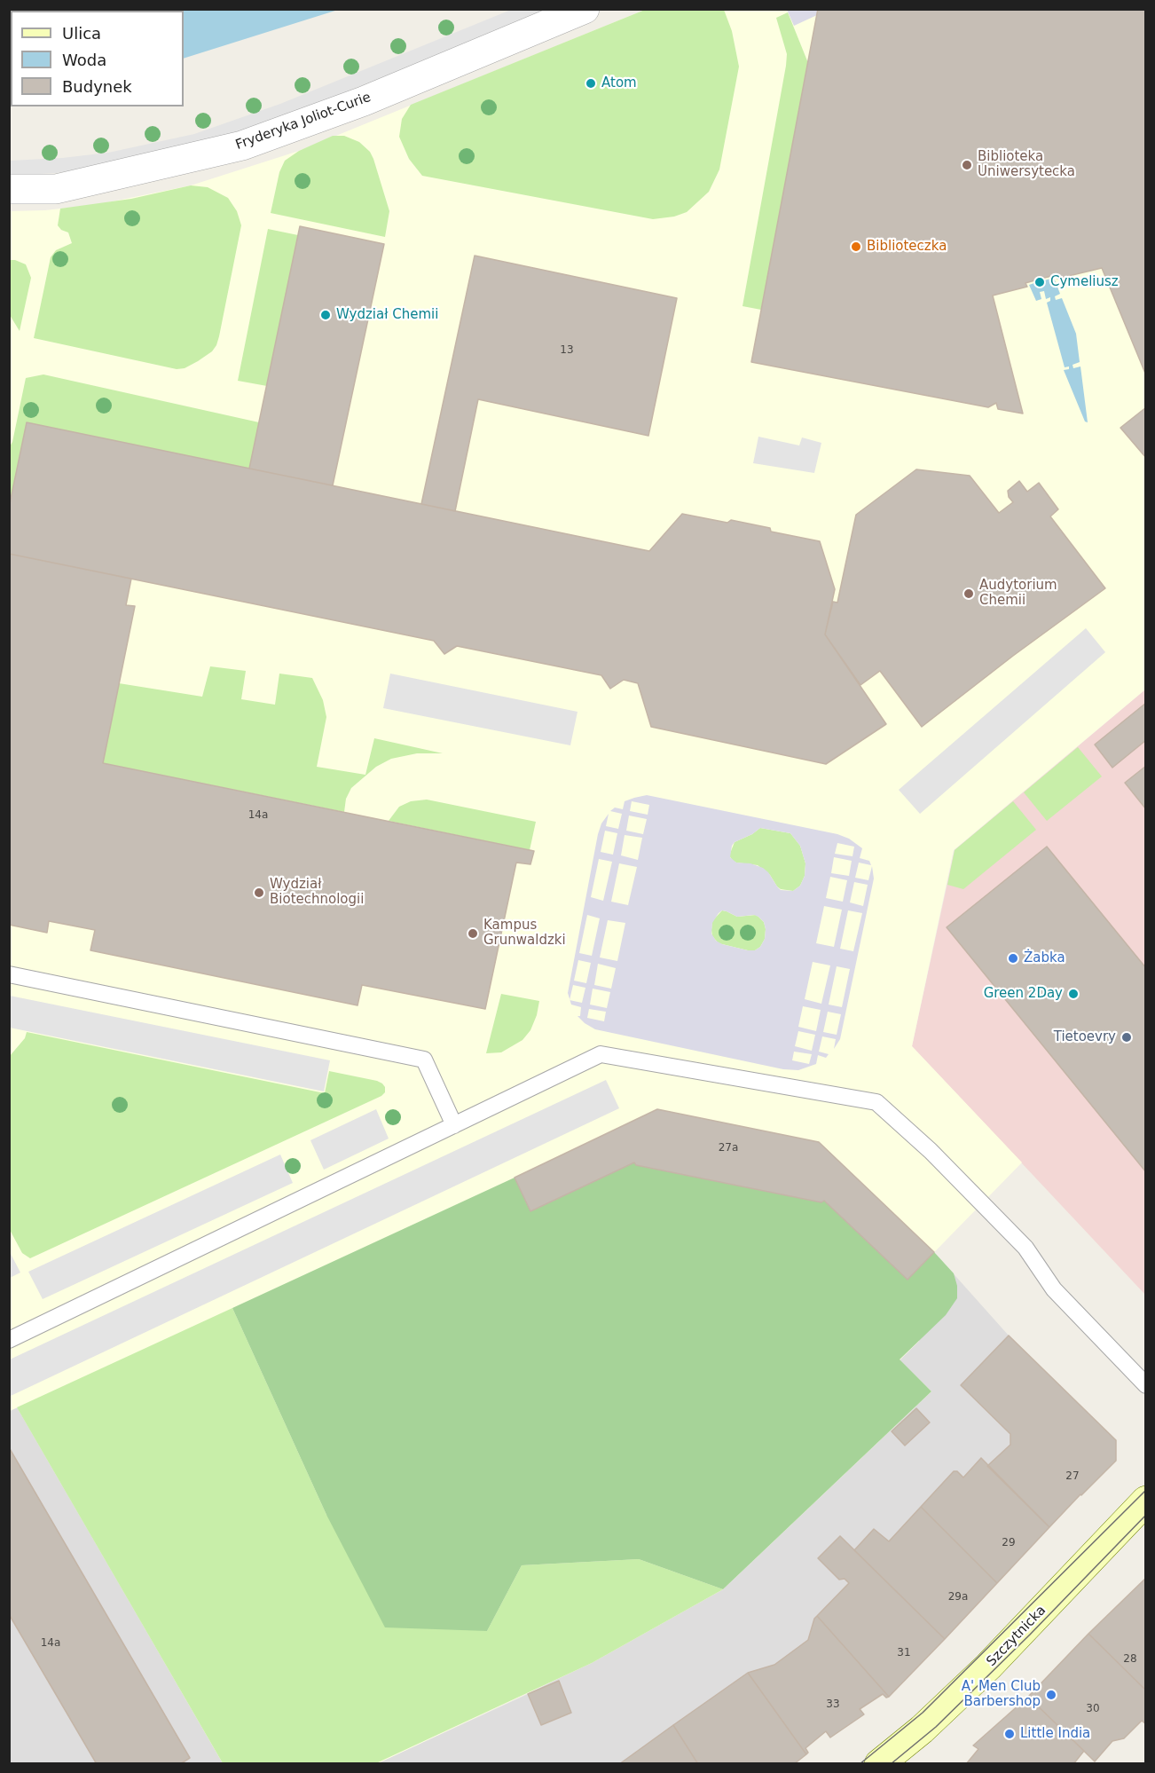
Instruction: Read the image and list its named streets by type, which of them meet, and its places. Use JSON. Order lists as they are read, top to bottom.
{
  "streets": {
    "street": ["Fryderyka Joliot-Curie", "Szczytnicka"]
  },
  "places": [
    "Atom",
    "Biblioteka Uniwersytecka",
    "Biblioteczka",
    "Cymeliusz",
    "Wydział Chemii",
    "Audytorium Chemii",
    "Wydział Biotechnologii",
    "Kampus Grunwaldzki",
    "Żabka",
    "Green 2Day",
    "Tietoevry",
    "A' Men Club Barbershop",
    "Little India"
  ],
  "house_numbers": [
    "13",
    "14a",
    "27a",
    "27",
    "29",
    "29a",
    "14a",
    "31",
    "28",
    "33",
    "30"
  ],
  "legend": ["Ulica", "Woda", "Budynek"]
}
